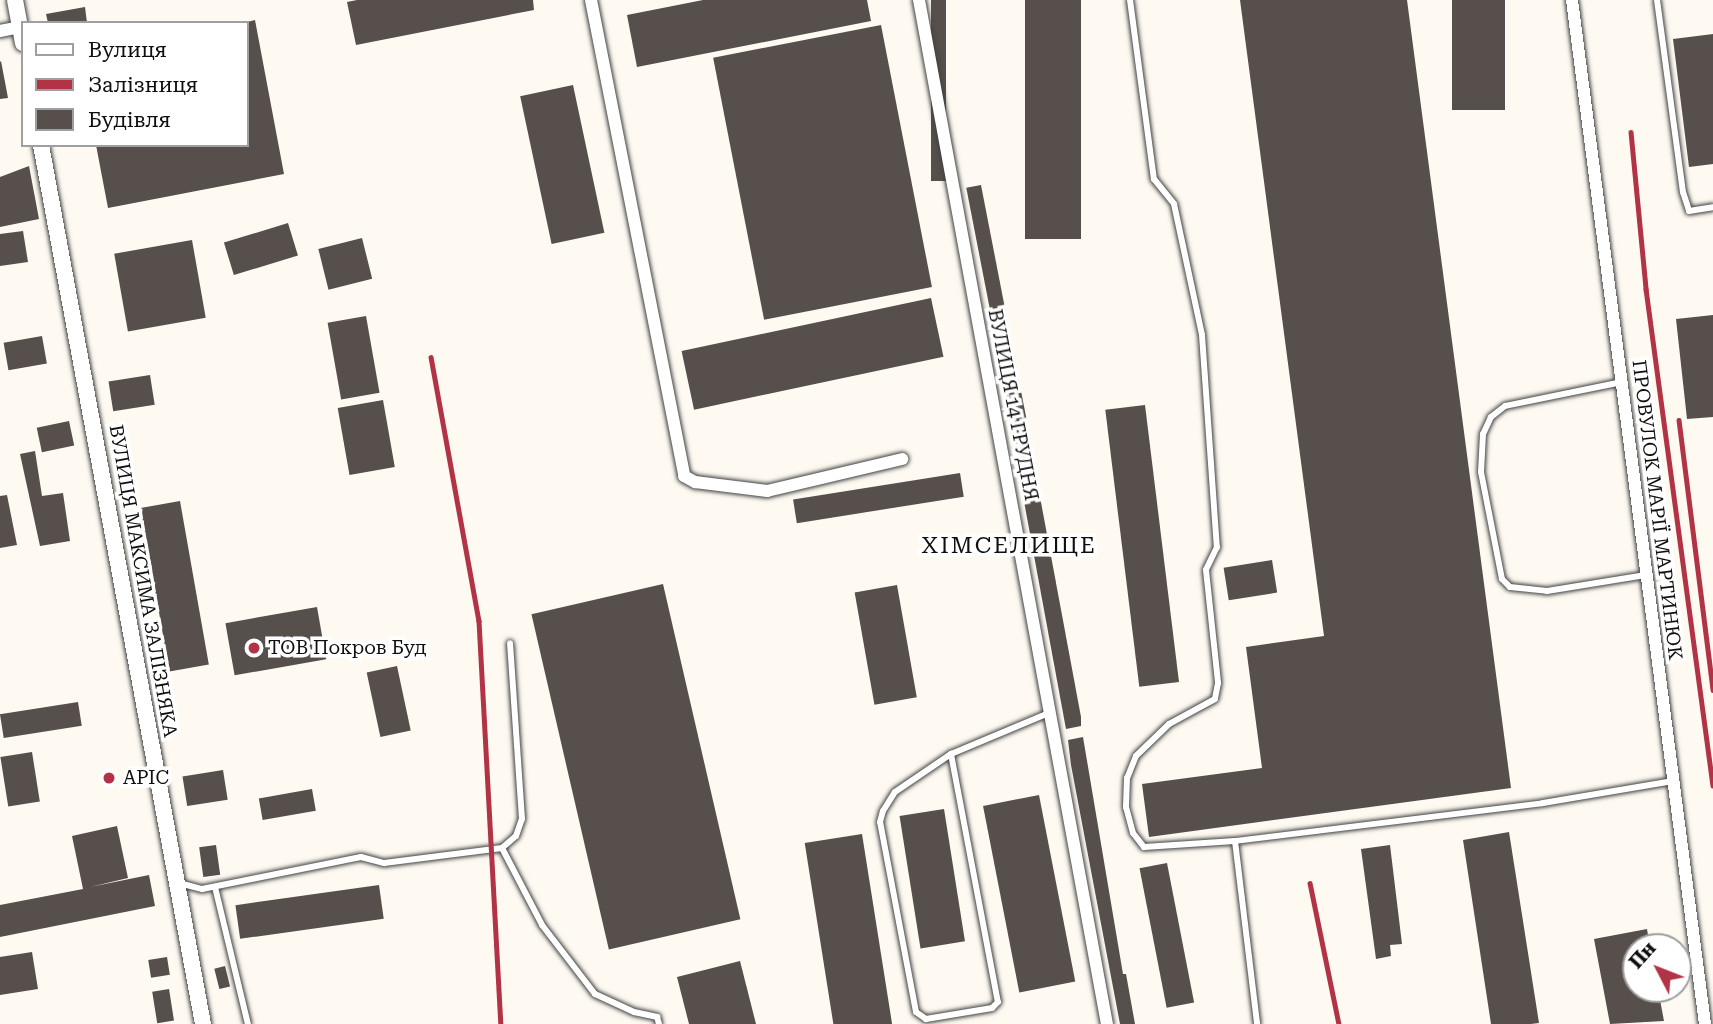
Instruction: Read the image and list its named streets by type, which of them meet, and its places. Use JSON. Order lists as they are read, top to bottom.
{
  "streets": {
    "street": ["ВУЛИЦЯ 14 ГРУДНЯ", "ПРОВУЛОК МАРІЇ МАРТИНЮК", "ВУЛИЦЯ МАКСИМА ЗАЛІЗНЯКА"]
  },
  "districts": ["ХІМСЕЛИЩЕ"],
  "places": ["ТОВ Покров Буд", "АРІС"],
  "legend": ["Вулиця", "Залізниця", "Будівля"],
  "north": "top left"
}
